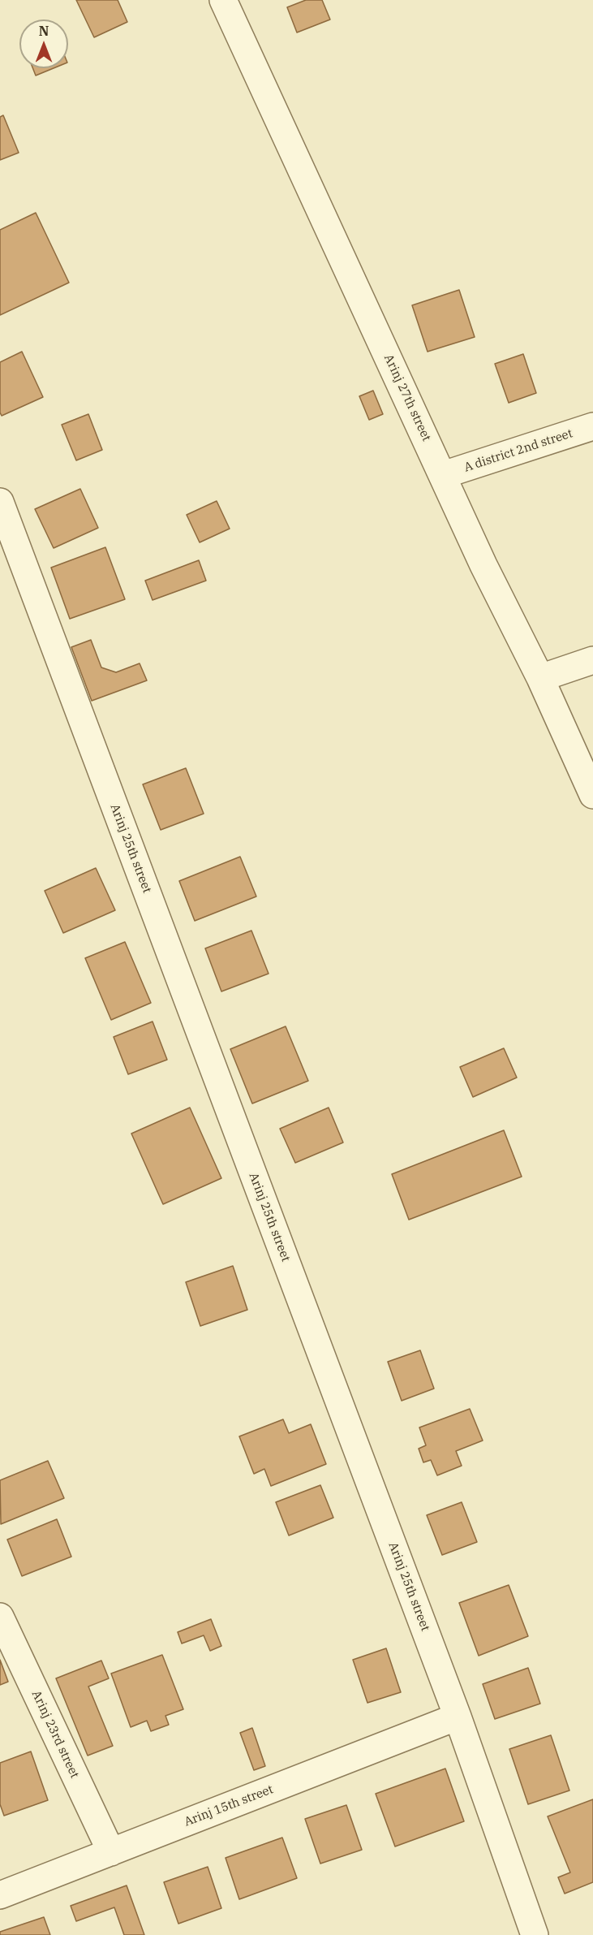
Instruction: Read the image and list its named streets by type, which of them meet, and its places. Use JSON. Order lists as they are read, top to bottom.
{
  "streets": {
    "street": [
      "Arinj 27th street",
      "A district 2nd street",
      "Arinj 25th street",
      "Arinj 23rd street",
      "Arinj 15th street"
    ]
  },
  "crossings": [
    ["Arinj 27th street", "A district 2nd street"],
    ["Arinj 25th street", "Arinj 15th street"],
    ["Arinj 23rd street", "Arinj 15th street"]
  ],
  "north": "top"
}
